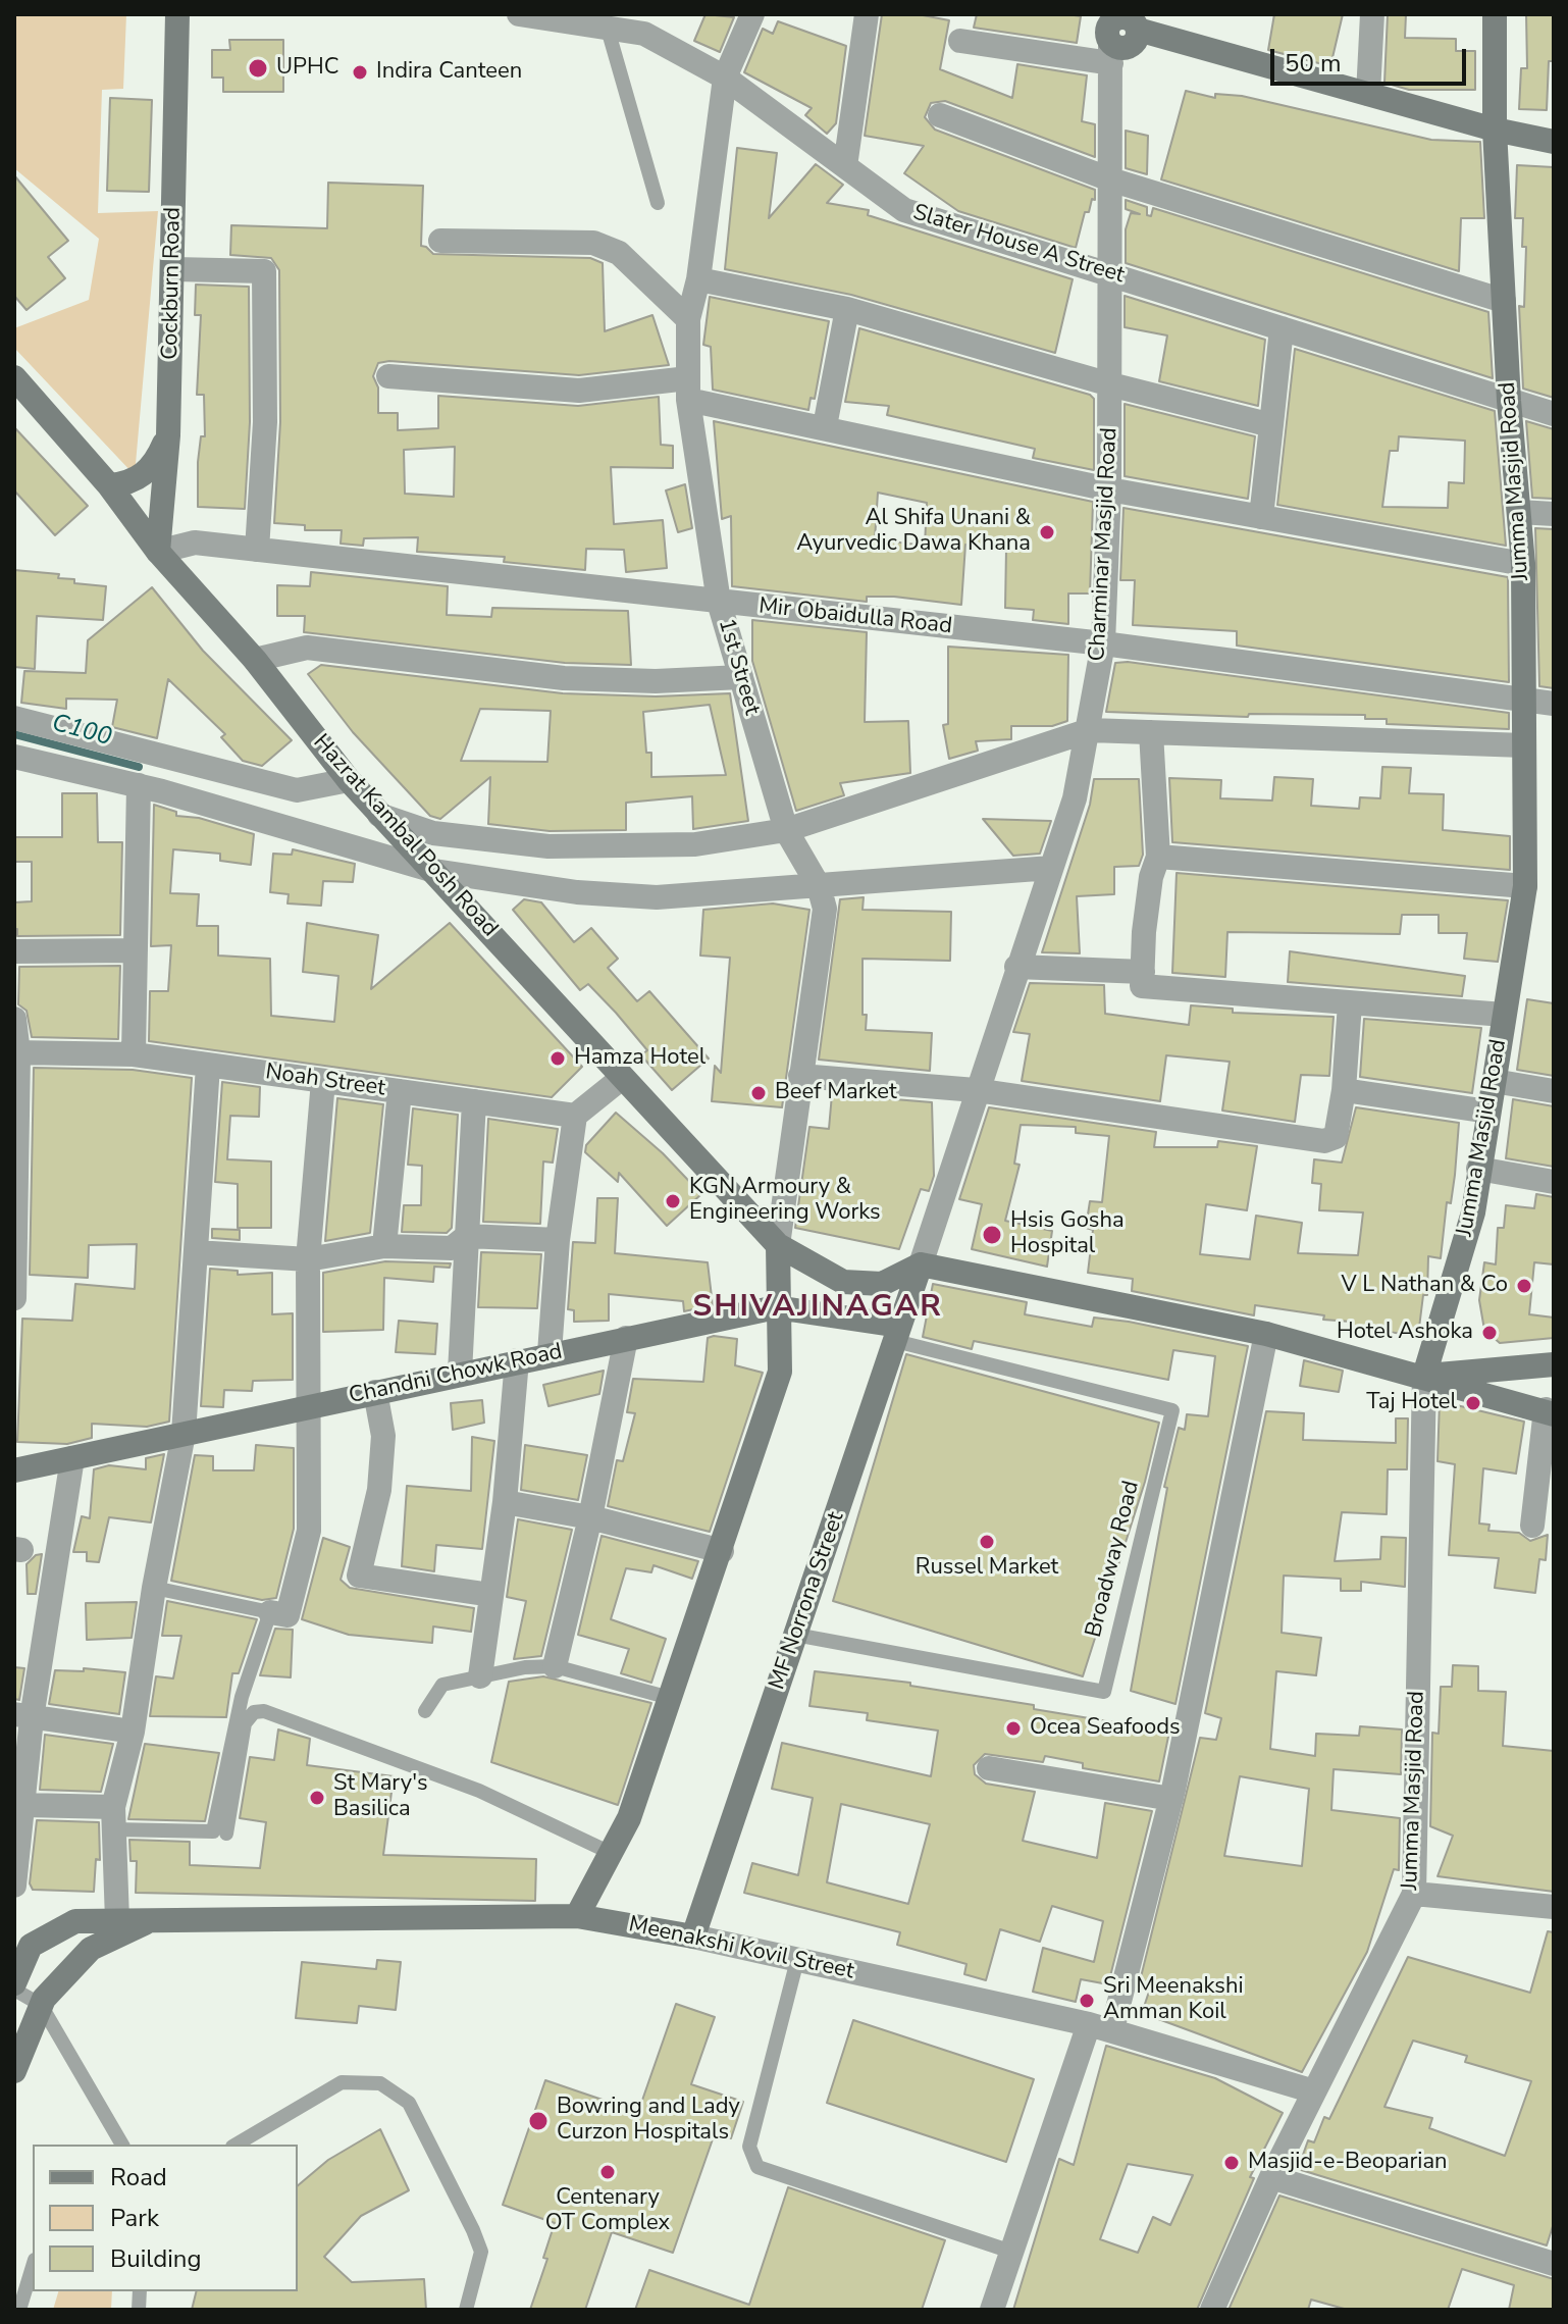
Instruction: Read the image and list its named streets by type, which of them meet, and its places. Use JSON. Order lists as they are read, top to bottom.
{
  "streets": {
    "street": [
      "Slater House A Street",
      "Cockburn Road",
      "Jumma Masjid Road",
      "Charminar Masjid Road",
      "Mir Obaidulla Road",
      "1st Street",
      "Hazrat Kambal Posh Road",
      "Noah Street",
      "Chandni Chowk Road",
      "MF Norrona Street",
      "Meenakshi Kovil Street"
    ],
    "lane": ["Broadway Road"]
  },
  "crossings": [
    ["Slater House A Street", "Jumma Masjid Road"],
    ["Slater House A Street", "Charminar Masjid Road"],
    ["Slater House A Street", "1st Street"],
    ["Cockburn Road", "Mir Obaidulla Road"],
    ["Cockburn Road", "Hazrat Kambal Posh Road"],
    ["Jumma Masjid Road", "Mir Obaidulla Road"],
    ["Jumma Masjid Road", "Meenakshi Kovil Street"],
    ["Charminar Masjid Road", "Mir Obaidulla Road"],
    ["Charminar Masjid Road", "Hazrat Kambal Posh Road"],
    ["Charminar Masjid Road", "MF Norrona Street"],
    ["Mir Obaidulla Road", "1st Street"],
    ["Mir Obaidulla Road", "Hazrat Kambal Posh Road"],
    ["1st Street", "Hazrat Kambal Posh Road"],
    ["Hazrat Kambal Posh Road", "MF Norrona Street"],
    ["Chandni Chowk Road", "Broadway Road"],
    ["Chandni Chowk Road", "MF Norrona Street"],
    ["Broadway Road", "MF Norrona Street"],
    ["MF Norrona Street", "Meenakshi Kovil Street"]
  ],
  "districts": ["SHIVAJINAGAR"],
  "water": ["C100"],
  "places": [
    "UPHC",
    "Indira Canteen",
    "Al Shifa Unani & Ayurvedic Dawa Khana",
    "Hamza Hotel",
    "Beef Market",
    "KGN Armoury & Engineering Works",
    "Hsis Gosha Hospital",
    "V L Nathan & Co",
    "Hotel Ashoka",
    "Taj Hotel",
    "Russel Market",
    "Ocea Seafoods",
    "St Mary's Basilica",
    "Sri Meenakshi Amman Koil",
    "Bowring and Lady Curzon Hospitals",
    "Masjid-e-Beoparian",
    "Centenary OT Complex"
  ],
  "legend": ["Road", "Park", "Building"],
  "scale_bar": "50 m"
}
